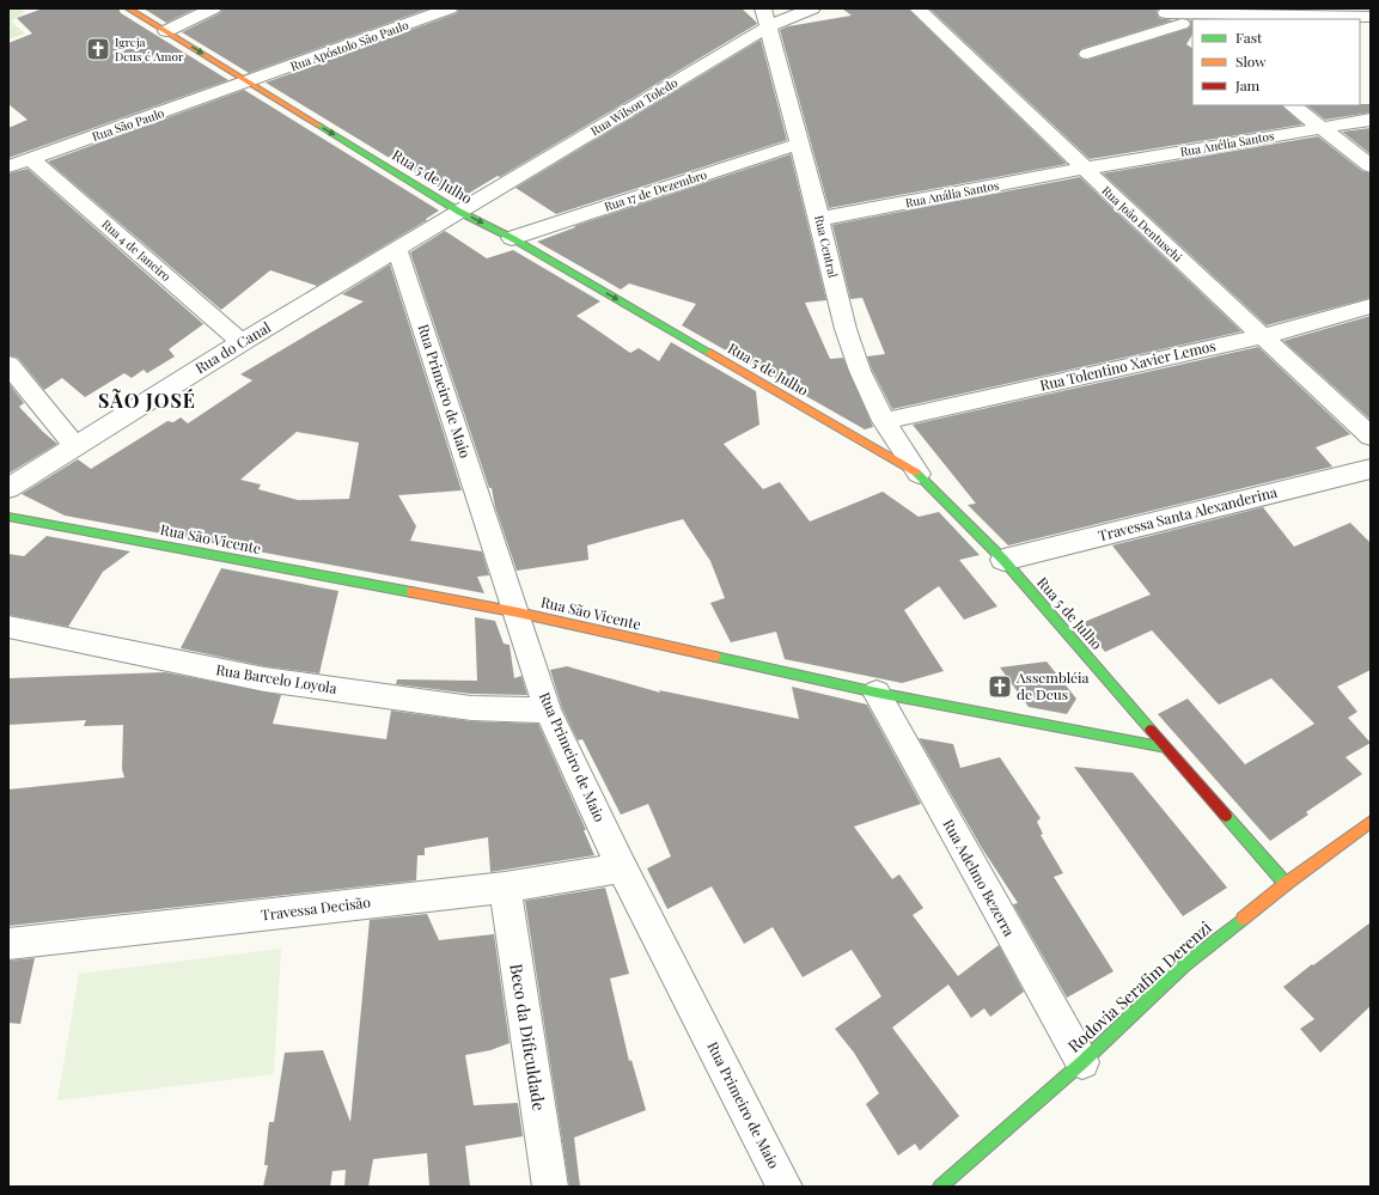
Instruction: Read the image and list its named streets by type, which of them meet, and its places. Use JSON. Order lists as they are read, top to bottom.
{
  "streets": {
    "street": [
      "Rua Apóstolo São Paulo",
      "Rua Wilson Toledo",
      "Rua São Paulo",
      "Rua Anélia Santos",
      "Rua 5 de Julho",
      "Rua 17 de Dezembro",
      "Rua Anália Santos",
      "Rua João Dentuschi",
      "Rua Central",
      "Rua 4 de Janeiro",
      "Rua do Canal",
      "Rua Tolentino Xavier Lemos",
      "Rua Primeiro de Maio",
      "Travessa Santa Alexanderina",
      "Rua São Vicente",
      "Rua Barcelo Loyola",
      "Rua Adelmo Bezerra",
      "Travessa Decisão",
      "Rodovia Serafim Derenzi",
      "Beco da Dificuldade"
    ]
  },
  "crossings": [
    ["Rua Apóstolo São Paulo", "Rua São Paulo"],
    ["Rua Apóstolo São Paulo", "Rua 5 de Julho"],
    ["Rua Wilson Toledo", "Rua 5 de Julho"],
    ["Rua Wilson Toledo", "Rua Central"],
    ["Rua Wilson Toledo", "Rua do Canal"],
    ["Rua São Paulo", "Rua 5 de Julho"],
    ["Rua São Paulo", "Rua 4 de Janeiro"],
    ["Rua Anélia Santos", "Rua Anália Santos"],
    ["Rua Anélia Santos", "Rua João Dentuschi"],
    ["Rua 5 de Julho", "Rua 17 de Dezembro"],
    ["Rua 5 de Julho", "Rua Central"],
    ["Rua 5 de Julho", "Rua do Canal"],
    ["Rua 5 de Julho", "Travessa Santa Alexanderina"],
    ["Rua 5 de Julho", "Rua São Vicente"],
    ["Rua 5 de Julho", "Rodovia Serafim Derenzi"],
    ["Rua 17 de Dezembro", "Rua Central"],
    ["Rua Anália Santos", "Rua João Dentuschi"],
    ["Rua Anália Santos", "Rua Central"],
    ["Rua João Dentuschi", "Rua Tolentino Xavier Lemos"],
    ["Rua Central", "Rua Tolentino Xavier Lemos"],
    ["Rua 4 de Janeiro", "Rua do Canal"],
    ["Rua do Canal", "Rua Primeiro de Maio"],
    ["Rua Primeiro de Maio", "Rua São Vicente"],
    ["Rua Primeiro de Maio", "Rua Barcelo Loyola"],
    ["Rua Primeiro de Maio", "Travessa Decisão"],
    ["Rua São Vicente", "Rua Adelmo Bezerra"],
    ["Rua Adelmo Bezerra", "Rodovia Serafim Derenzi"],
    ["Travessa Decisão", "Beco da Dificuldade"]
  ],
  "one_way": ["Rua 5 de Julho"],
  "districts": ["SÃO JOSÉ"],
  "places": {
    "church": ["Igreja Deus é Amor", "Assembléia de Deus"]
  },
  "legend": ["Fast", "Slow", "Jam"]
}
